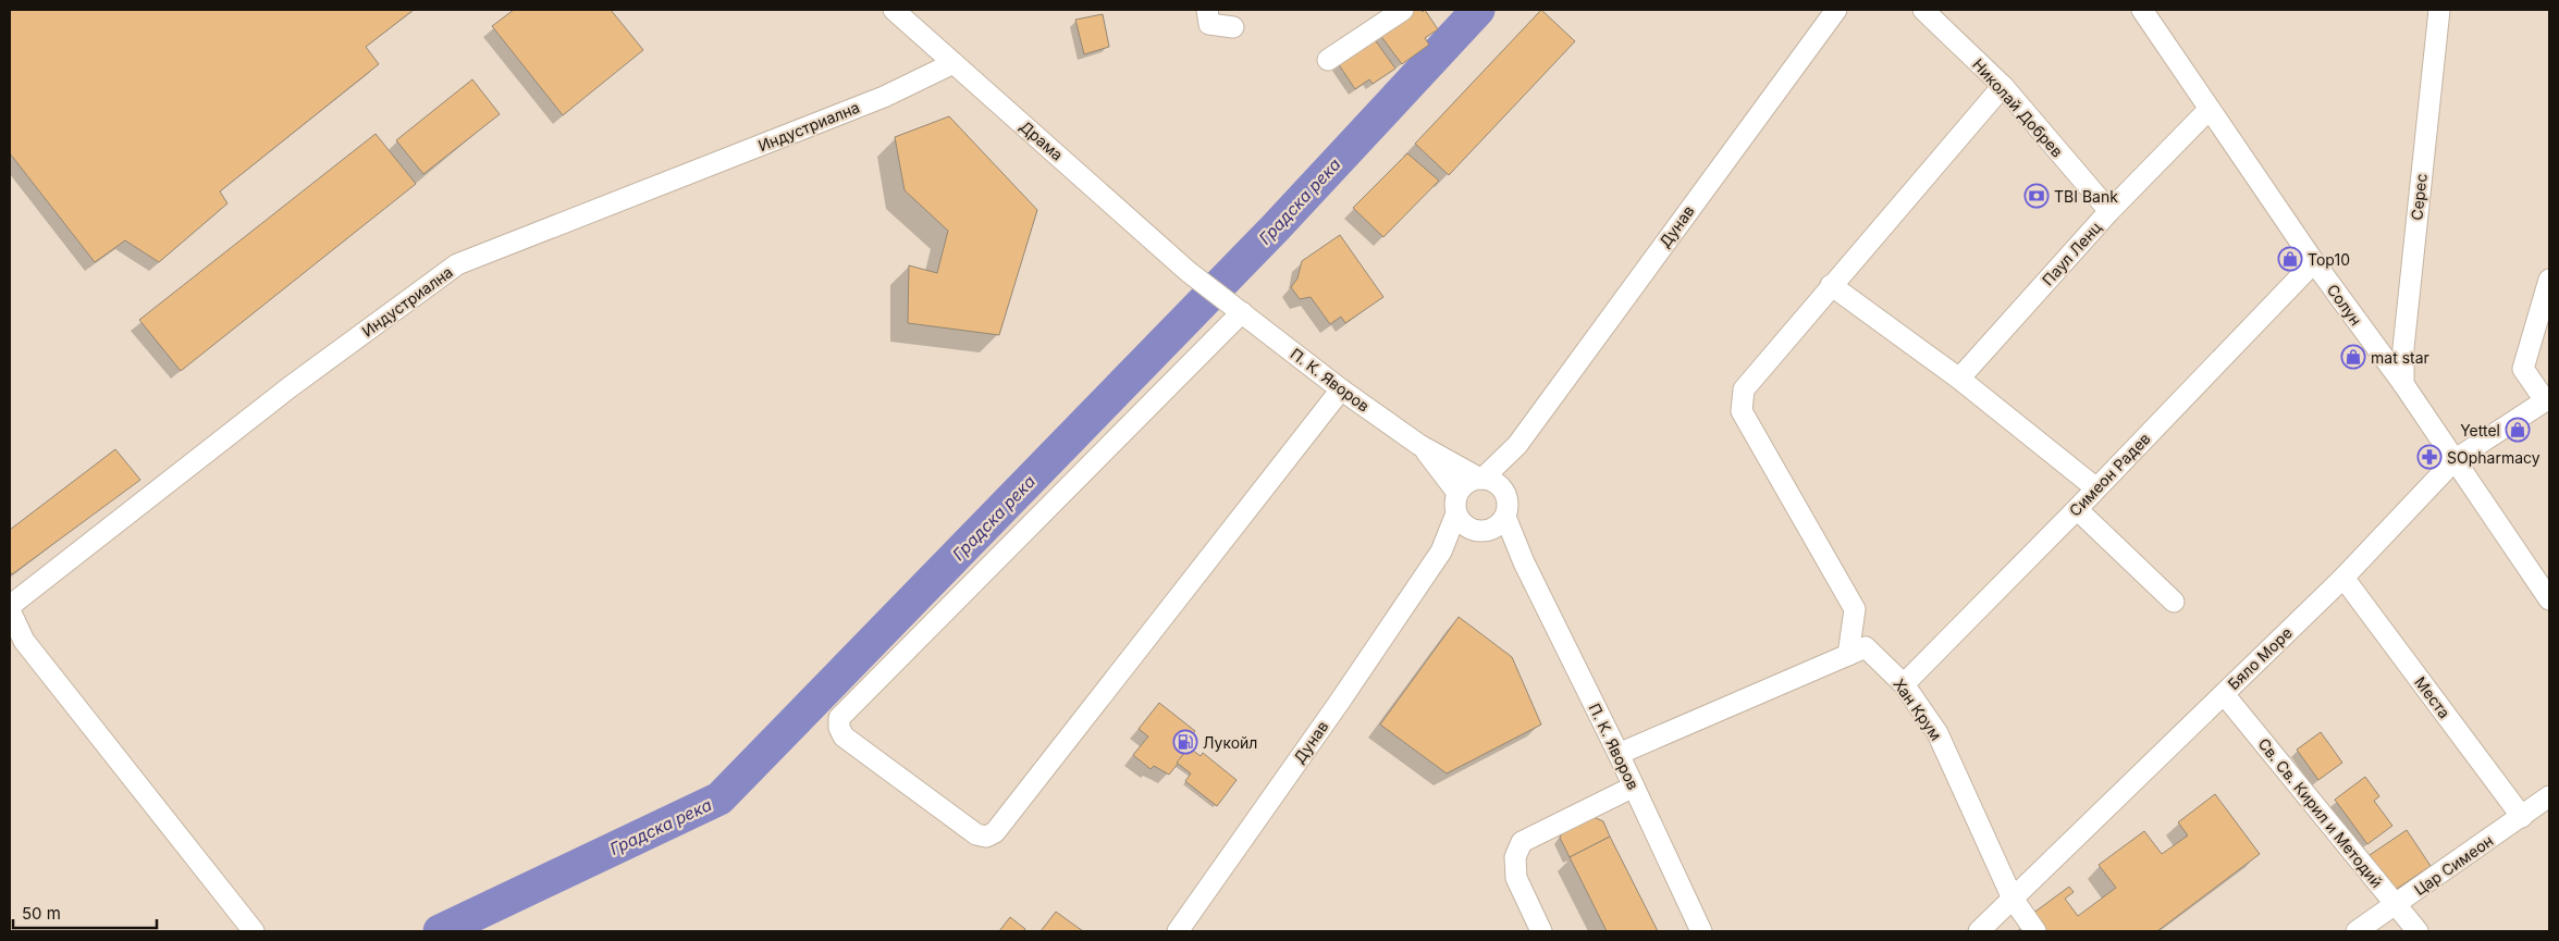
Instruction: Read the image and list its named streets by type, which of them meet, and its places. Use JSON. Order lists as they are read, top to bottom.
{
  "streets": {
    "street": [
      "Николай Добрев",
      "Индустриална",
      "Драма",
      "Серес",
      "Дунав",
      "Паул Ленц",
      "Солун",
      "П. К. Яворов",
      "Симеон Радев",
      "Бяло Море",
      "Места",
      "Хан Крум",
      "Св. Св. Кирил и Методий",
      "Цар Симеон"
    ]
  },
  "crossings": [
    ["Николай Добрев", "Паул Ленц"],
    ["Индустриална", "Драма"],
    ["Драма", "П. К. Яворов"],
    ["Серес", "Солун"],
    ["Дунав", "П. К. Яворов"],
    ["Паул Ленц", "Солун"],
    ["Солун", "Симеон Радев"],
    ["Солун", "Бяло Море"],
    ["П. К. Яворов", "Хан Крум"],
    ["Симеон Радев", "Хан Крум"],
    ["Бяло Море", "Места"],
    ["Бяло Море", "Хан Крум"],
    ["Бяло Море", "Св. Св. Кирил и Методий"],
    ["Места", "Цар Симеон"],
    ["Св. Св. Кирил и Методий", "Цар Симеон"]
  ],
  "water": ["Градска река"],
  "places": {
    "bank": ["TBI Bank"],
    "shop": ["Top10", "mat star", "Yettel"],
    "pharmacy": ["SOpharmacy"],
    "fuel station": ["Лукойл"]
  },
  "scale_bar": "50 m"
}
